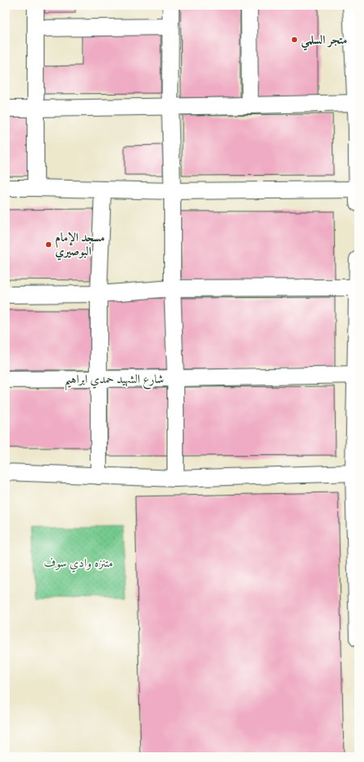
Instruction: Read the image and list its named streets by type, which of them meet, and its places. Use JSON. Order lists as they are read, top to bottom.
{
  "streets": {
    "street": ["شارع الشهيد حمدي ابراهيم"]
  },
  "parks": ["متنزه وادي سوف"],
  "places": ["متجر السلمي", "مسجد الإمام البوصيري"]
}
